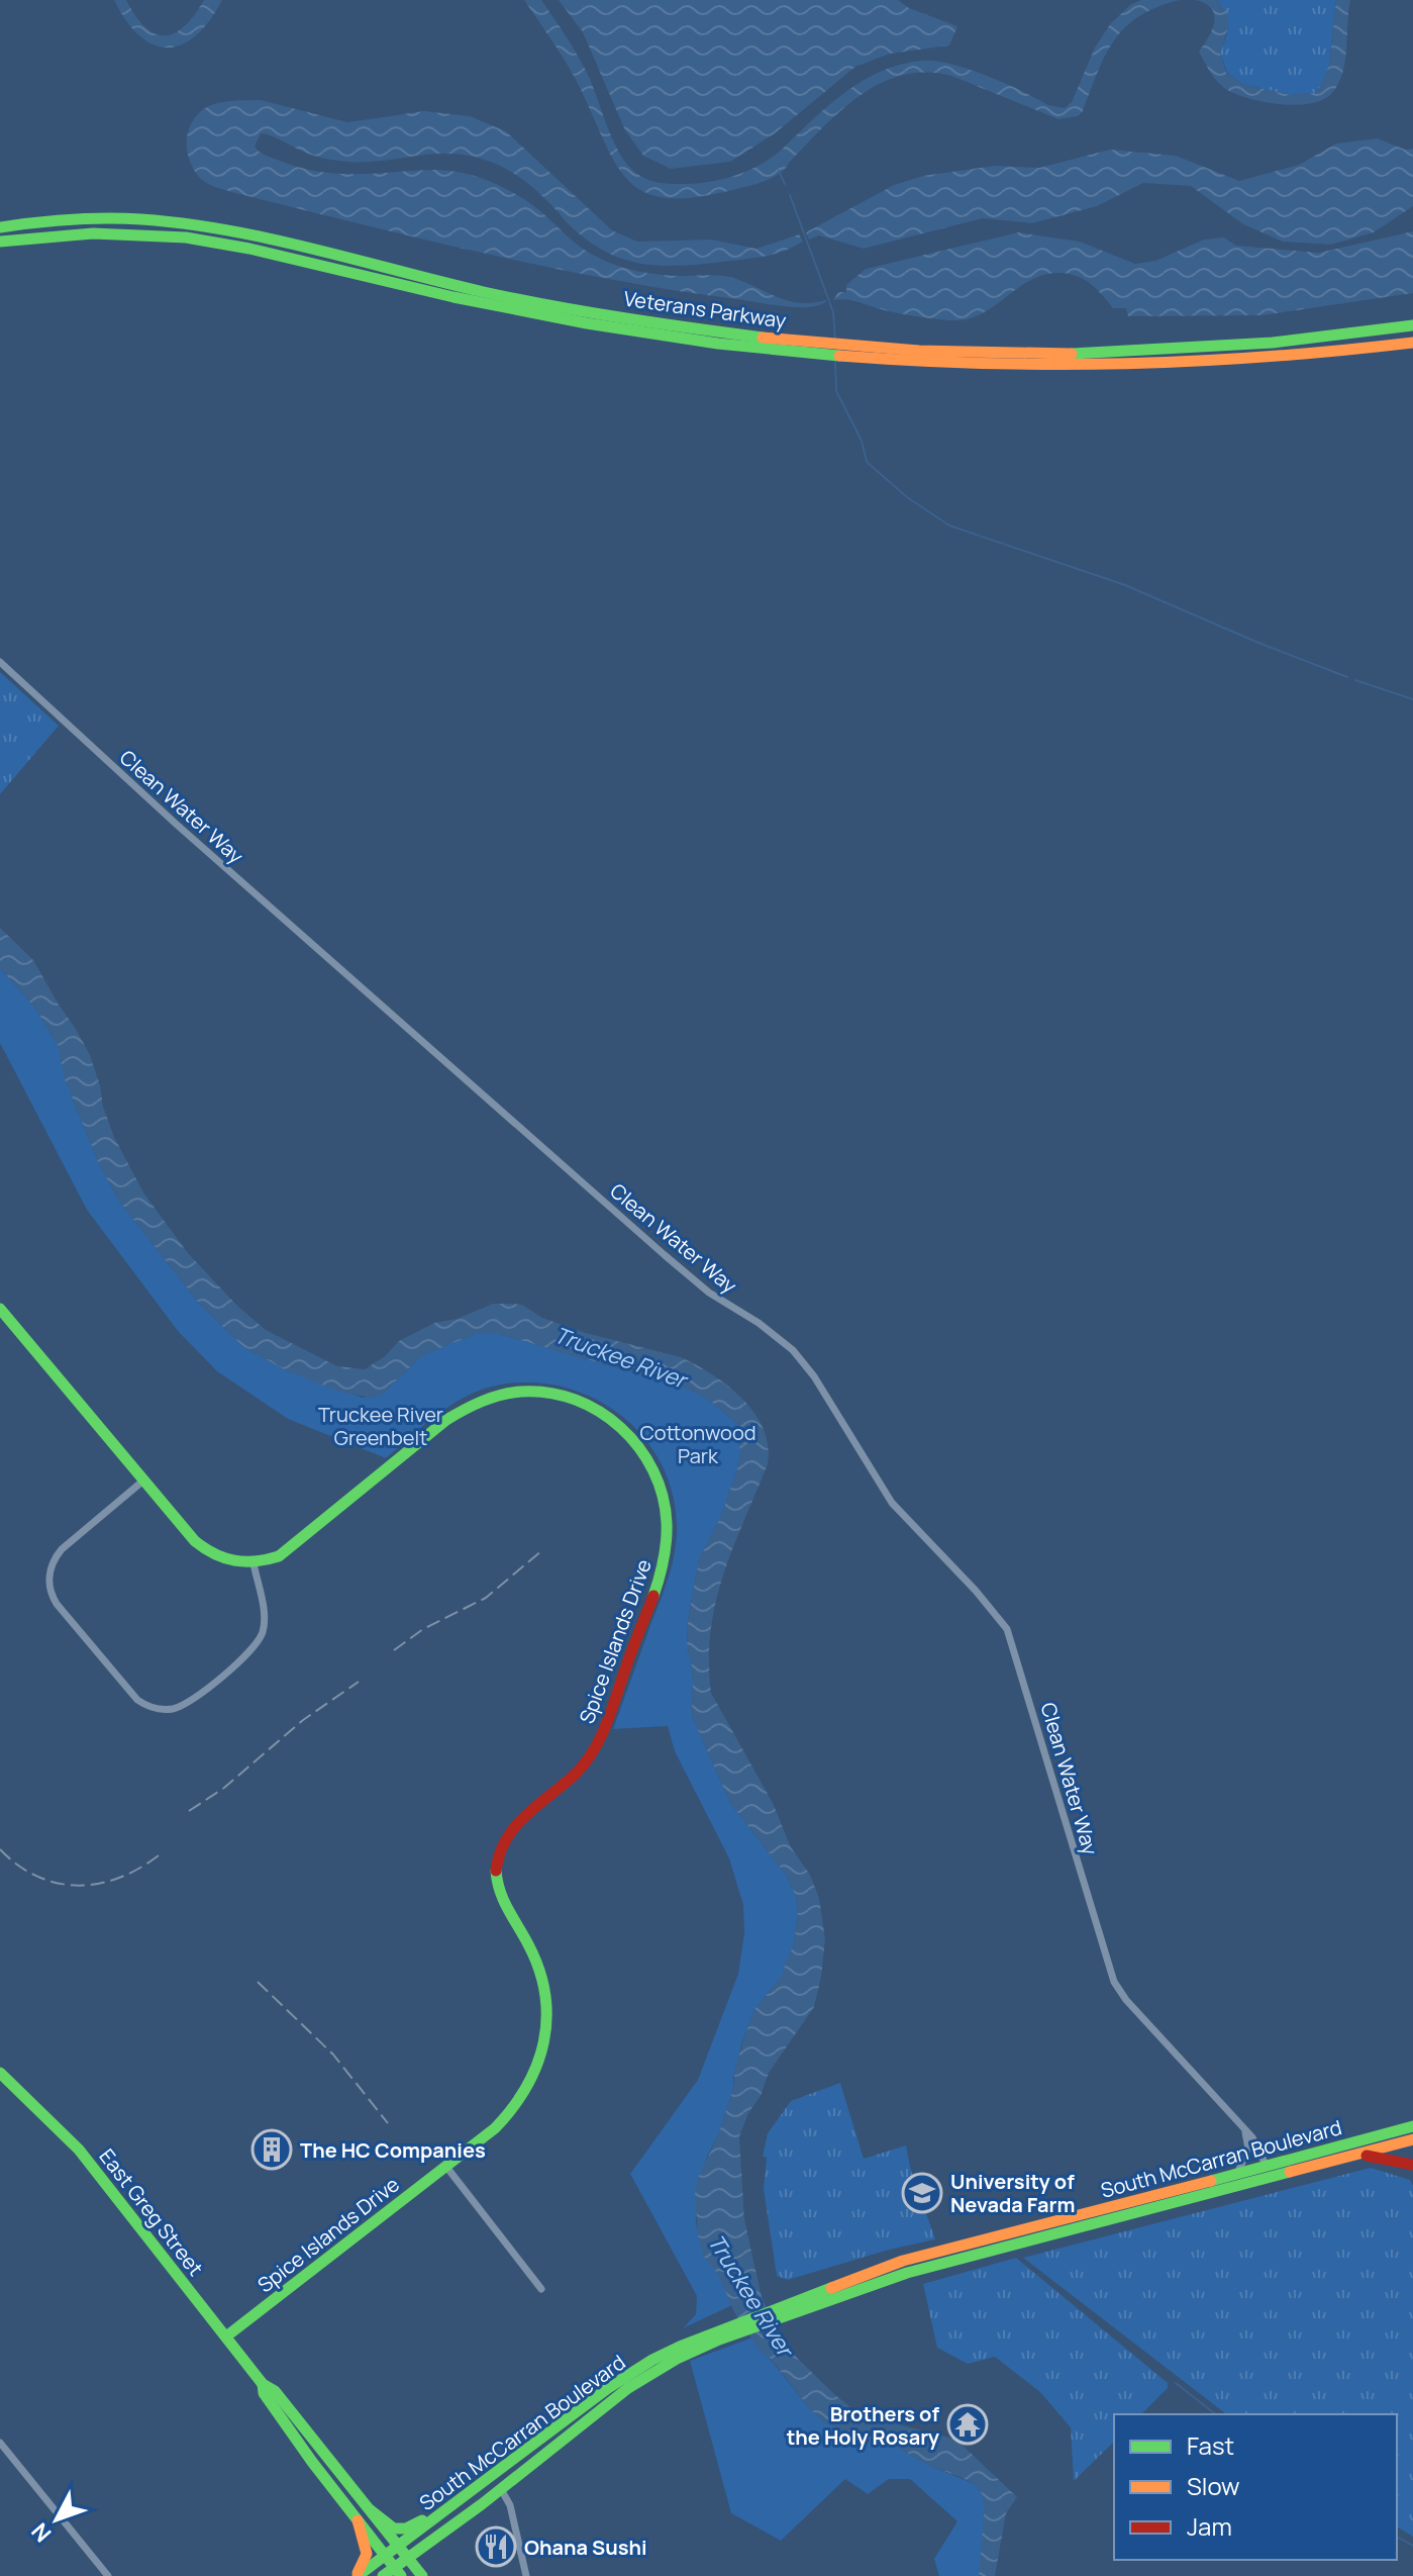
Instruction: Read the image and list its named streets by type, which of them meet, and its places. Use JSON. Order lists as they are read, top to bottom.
{
  "streets": {
    "main road": [
      "Veterans Parkway",
      "Spice Islands Drive",
      "South McCarran Boulevard",
      "East Greg Street"
    ],
    "street": ["Clean Water Way"]
  },
  "crossings": [
    ["Clean Water Way", "South McCarran Boulevard"],
    ["Spice Islands Drive", "East Greg Street"],
    ["South McCarran Boulevard", "East Greg Street"]
  ],
  "water": ["Truckee River"],
  "parks": ["Truckee River Greenbelt", "Cottonwood Park"],
  "places": {
    "building": ["The HC Companies"],
    "school or university": ["University of Nevada Farm"],
    "temple": ["Brothers of the Holy Rosary"],
    "restaurant": ["Ohana Sushi"]
  },
  "legend": ["Fast", "Slow", "Jam"],
  "north": "bottom left"
}
